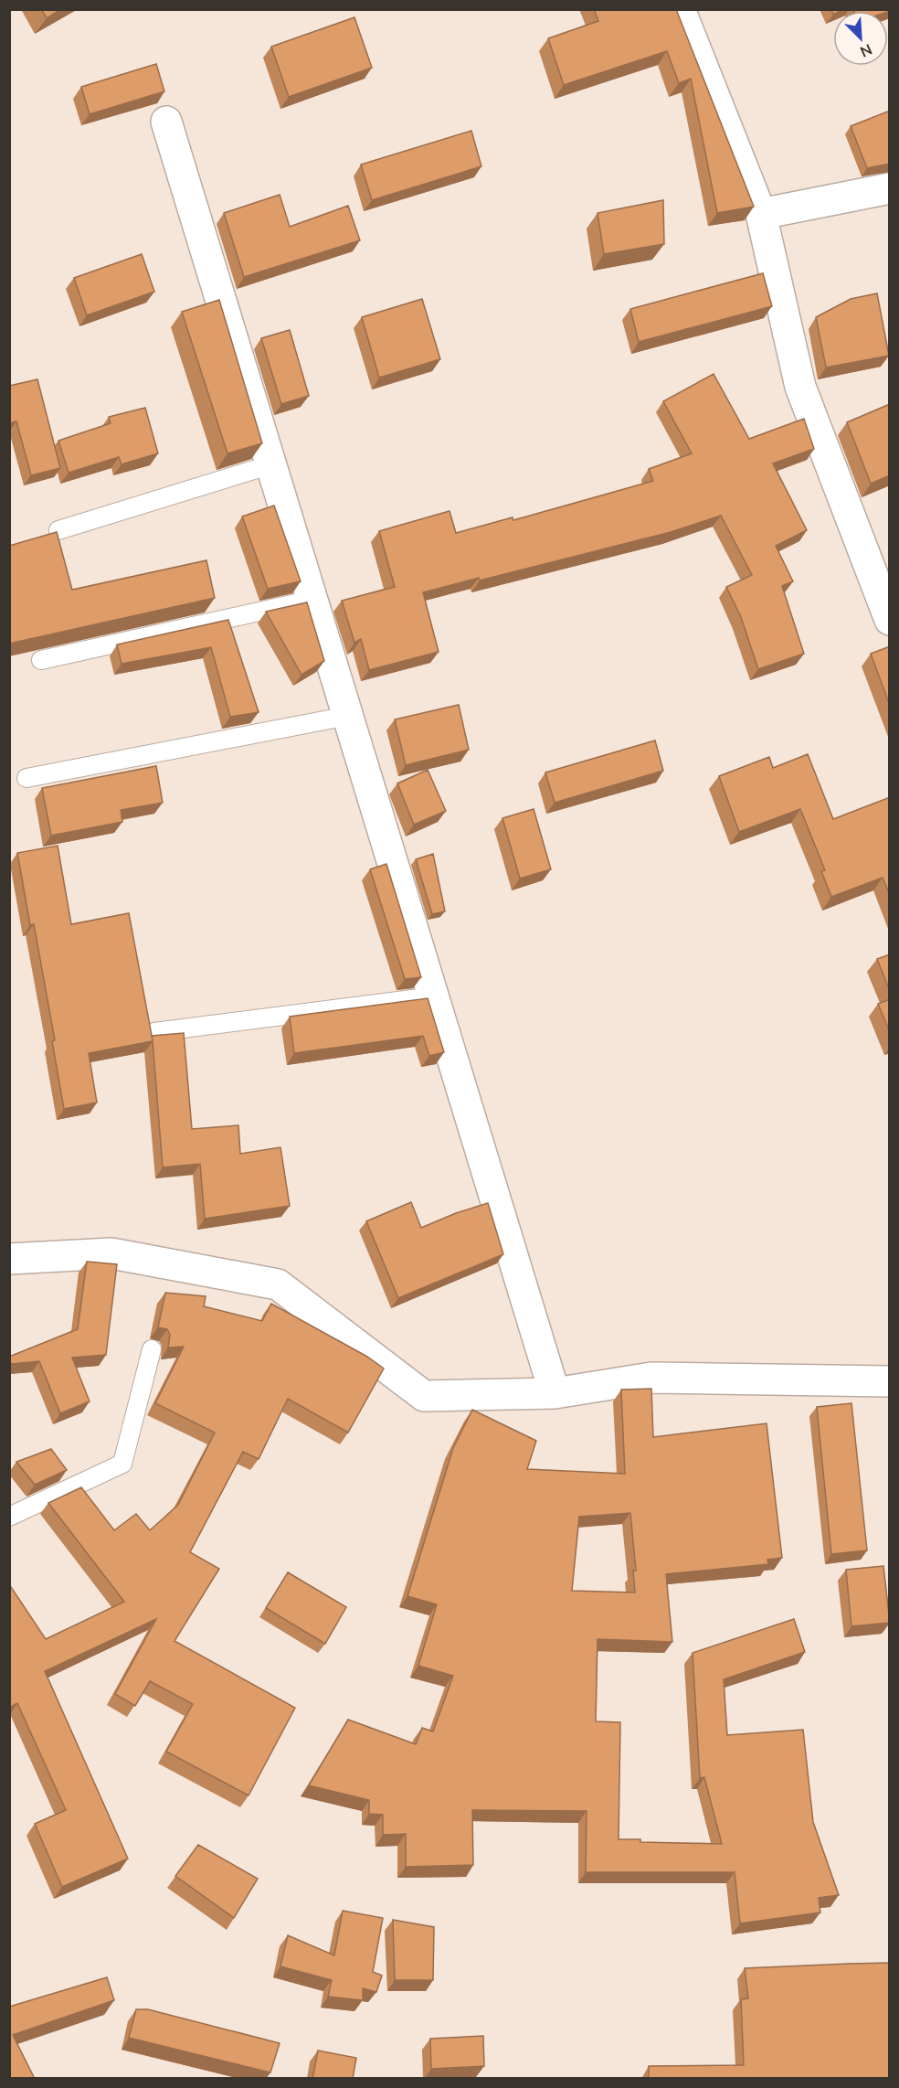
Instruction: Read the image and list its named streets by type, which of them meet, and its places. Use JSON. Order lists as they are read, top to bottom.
{
  "north": "bottom right"
}
